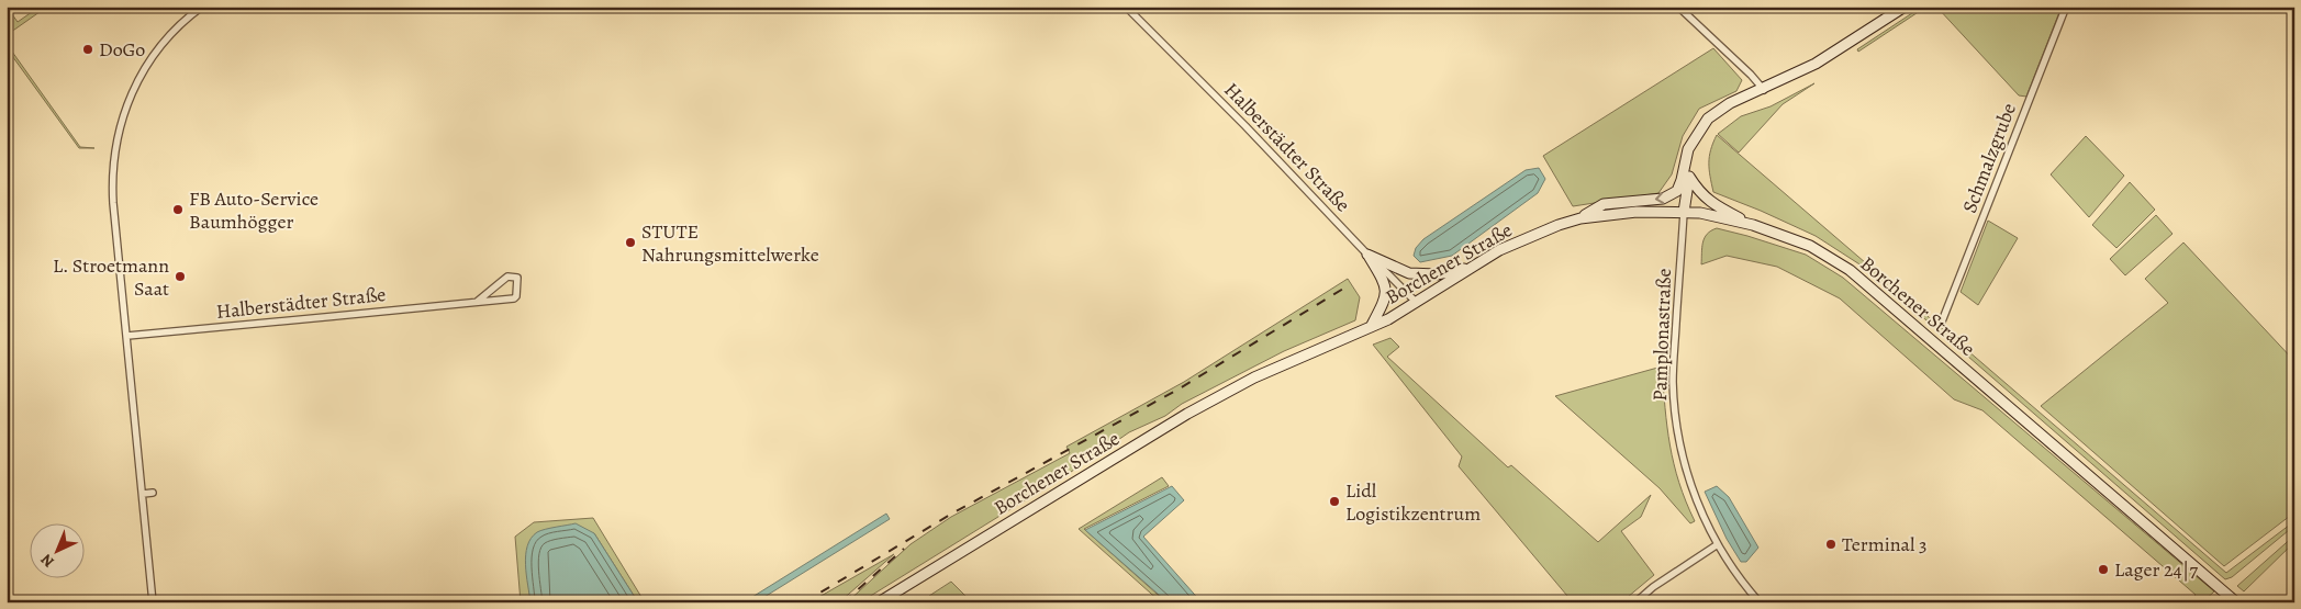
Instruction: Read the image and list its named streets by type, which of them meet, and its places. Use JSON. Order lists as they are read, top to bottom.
{
  "streets": {
    "main road": ["Borchener Straße"],
    "street": ["Halberstädter Straße", "Schmalzgrube", "Pamplonastraße"]
  },
  "crossings": [
    ["Halberstädter Straße", "Borchener Straße"],
    ["Borchener Straße", "Pamplonastraße"]
  ],
  "places": [
    "DoGo",
    "FB Auto-Service Baumhögger",
    "STUTE Nahrungsmittelwerke",
    "L. Stroetmann Saat",
    "Lidl Logistikzentrum",
    "Terminal 3",
    "Lager 24|7"
  ],
  "north": "bottom left"
}
